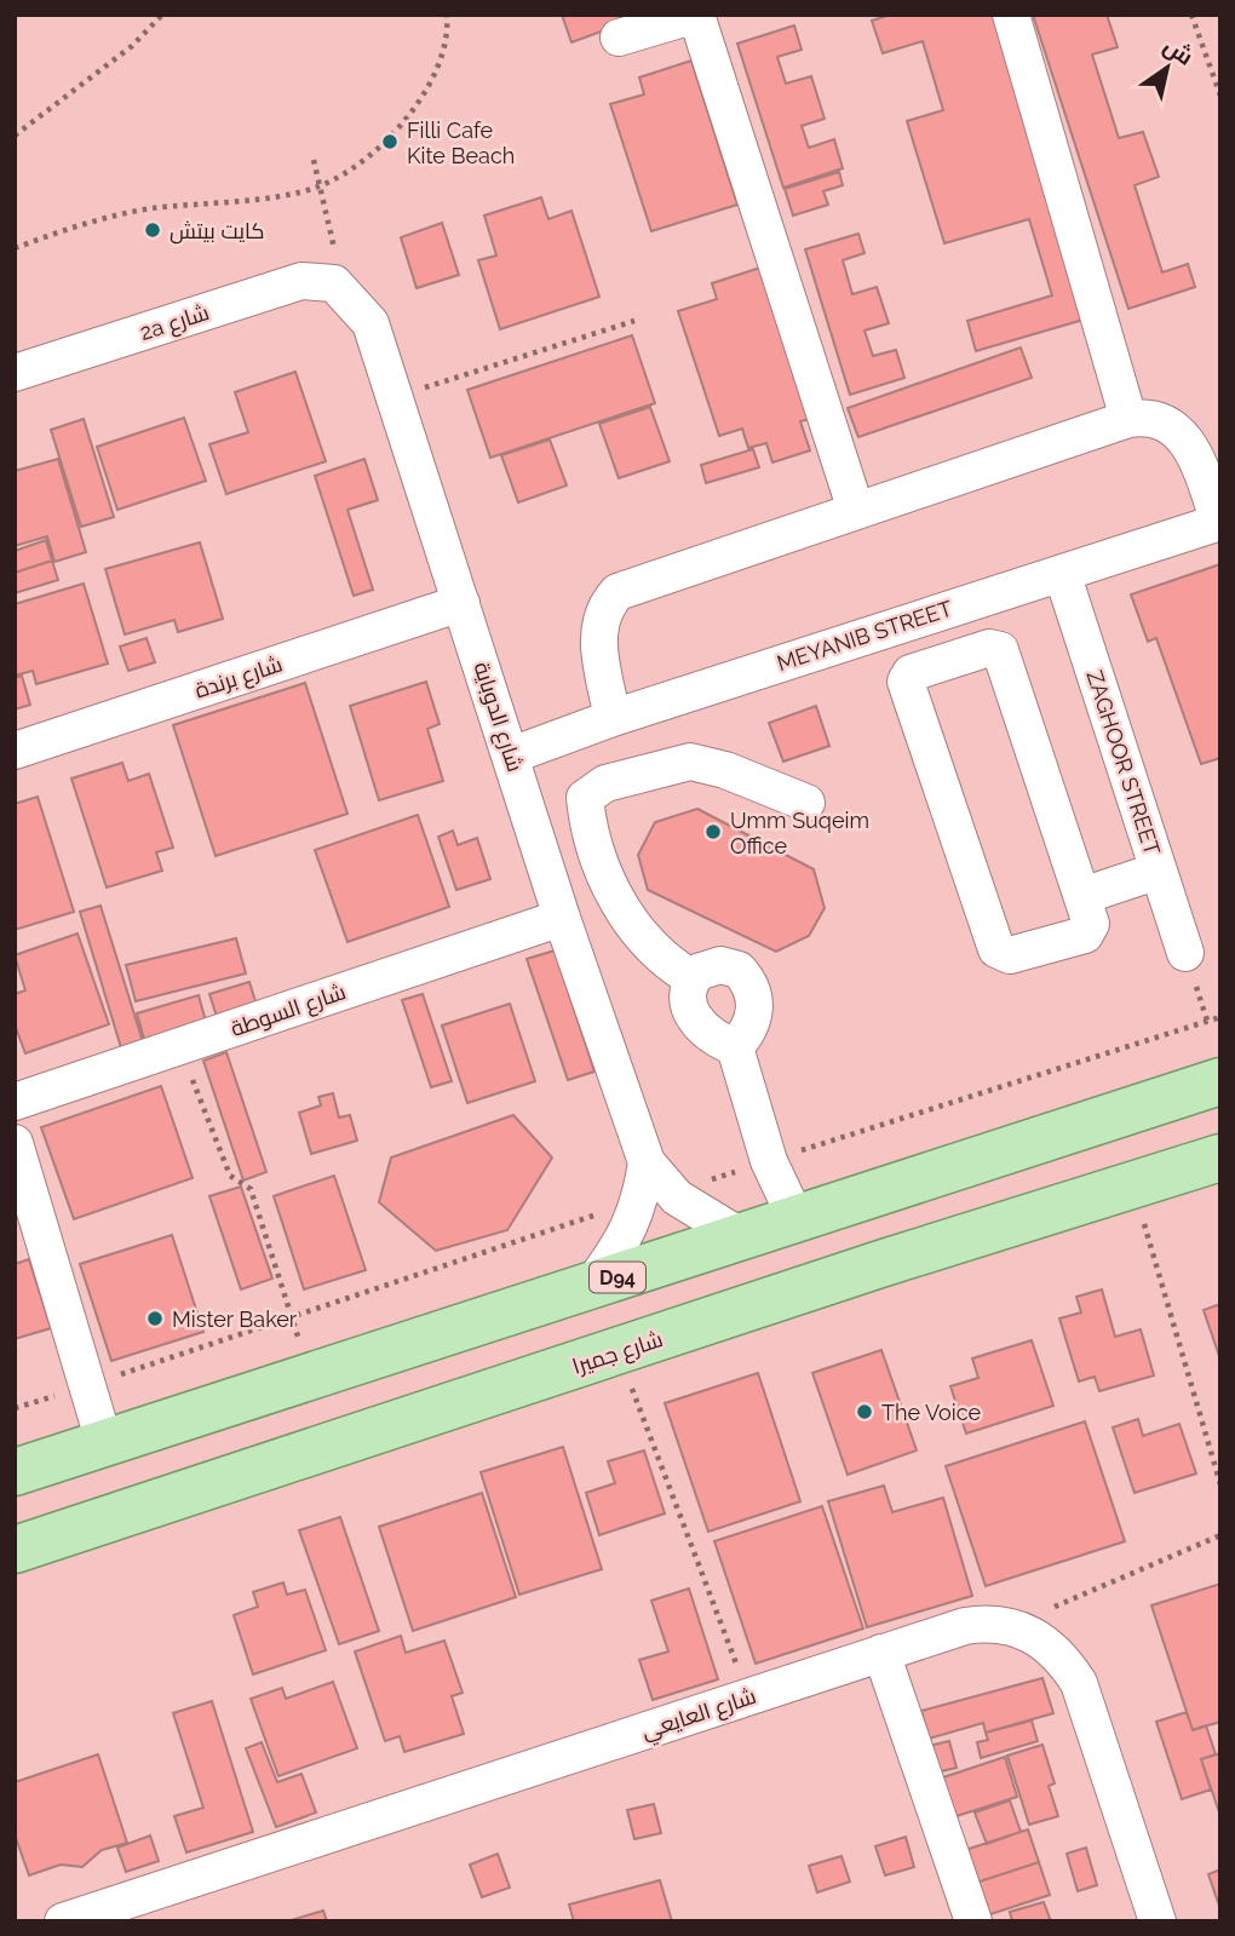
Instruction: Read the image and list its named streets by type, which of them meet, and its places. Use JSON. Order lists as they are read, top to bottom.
{
  "streets": {
    "main road": ["D94", "شارع جميرا"],
    "street": [
      "2a شارع",
      "MEYANIB STREET",
      "شارع برندة",
      "شارع الدوباية",
      "ZAGHOOR STREET",
      "شارع السوطة",
      "شارع العايعي"
    ]
  },
  "crossings": [
    ["2a شارع", "شارع الدوباية"],
    ["MEYANIB STREET", "شارع الدوباية"],
    ["MEYANIB STREET", "ZAGHOOR STREET"],
    ["شارع برندة", "شارع الدوباية"],
    ["شارع الدوباية", "شارع السوطة"],
    ["شارع الدوباية", "D94"]
  ],
  "places": [
    "Filli Cafe Kite Beach",
    "كايت بيتش",
    "Umm Suqeim Office",
    "Mister Baker",
    "The Voice"
  ],
  "north": "top right"
}
